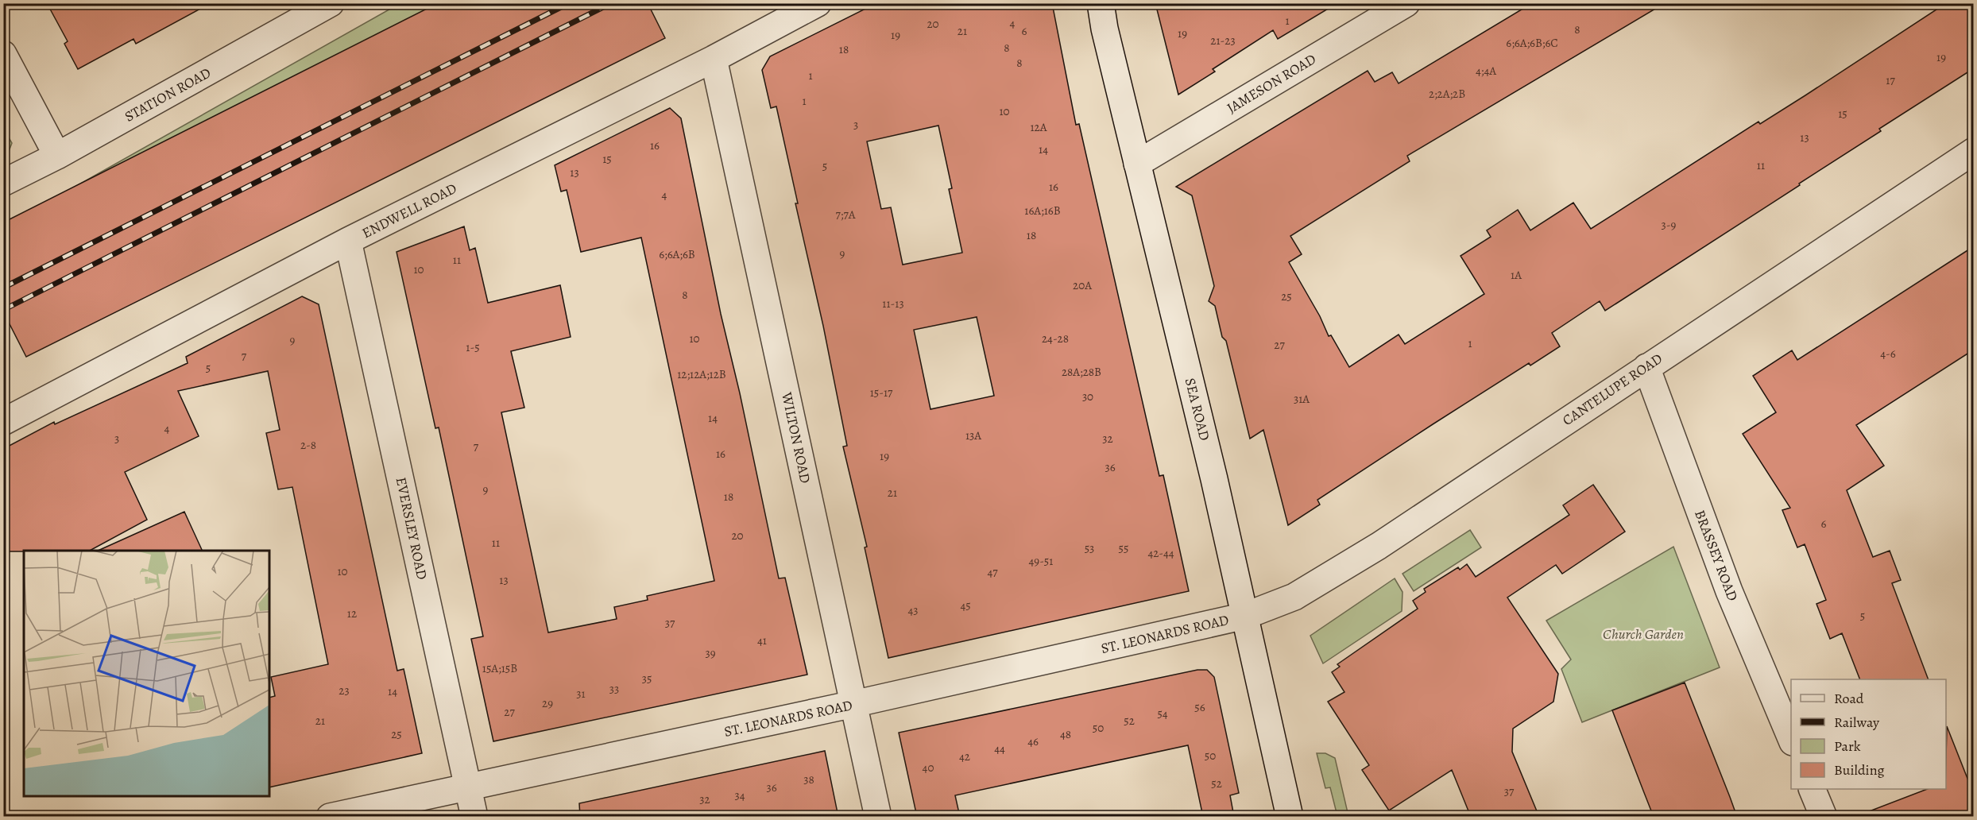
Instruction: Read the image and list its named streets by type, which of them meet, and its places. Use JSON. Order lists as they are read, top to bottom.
{
  "streets": {
    "street": [
      "JAMESON ROAD",
      "STATION ROAD",
      "ENDWELL ROAD",
      "CANTELUPE ROAD",
      "SEA ROAD",
      "WILTON ROAD",
      "EVERSLEY ROAD",
      "BRASSEY ROAD",
      "ST. LEONARDS ROAD"
    ]
  },
  "crossings": [
    ["JAMESON ROAD", "SEA ROAD"],
    ["ENDWELL ROAD", "WILTON ROAD"],
    ["ENDWELL ROAD", "EVERSLEY ROAD"],
    ["CANTELUPE ROAD", "SEA ROAD"],
    ["CANTELUPE ROAD", "BRASSEY ROAD"],
    ["CANTELUPE ROAD", "ST. LEONARDS ROAD"],
    ["SEA ROAD", "ST. LEONARDS ROAD"],
    ["WILTON ROAD", "ST. LEONARDS ROAD"],
    ["EVERSLEY ROAD", "ST. LEONARDS ROAD"]
  ],
  "parks": ["Church Garden"],
  "house_numbers": [
    "1",
    "4",
    "20",
    "8",
    "21",
    "6",
    "19",
    "19",
    "21-23",
    "6;6A;6B;6C",
    "8",
    "18",
    "19",
    "8",
    "4;4A",
    "1",
    "17",
    "2;2A;2B",
    "1",
    "10",
    "15",
    "3",
    "12A",
    "13",
    "16",
    "14",
    "15",
    "11",
    "5",
    "13",
    "16",
    "4",
    "16A;16B",
    "7;7A",
    "3-9",
    "18",
    "9",
    "6;6A;6B",
    "11",
    "10",
    "1A",
    "20A",
    "8",
    "25",
    "11-13",
    "10",
    "24-28",
    "9",
    "1",
    "27",
    "1-5",
    "4-6",
    "7",
    "5",
    "28A;28B",
    "12;12A;12B",
    "15-17",
    "30",
    "31A",
    "14",
    "4",
    "13A",
    "3",
    "32",
    "2-8",
    "7",
    "16",
    "19",
    "36",
    "9",
    "21",
    "18",
    "6",
    "20",
    "11",
    "53",
    "55",
    "42-44",
    "49-51",
    "10",
    "47",
    "13",
    "45",
    "43",
    "12",
    "5",
    "37",
    "41",
    "39",
    "15A;15B",
    "35",
    "33",
    "23",
    "14",
    "31",
    "29",
    "56",
    "27",
    "54",
    "21",
    "52",
    "50",
    "25",
    "48",
    "46",
    "44",
    "50",
    "42",
    "40",
    "38",
    "52",
    "36",
    "37",
    "34",
    "32"
  ],
  "legend": [
    "Road",
    "Railway",
    "Park",
    "Building"
  ]
}
